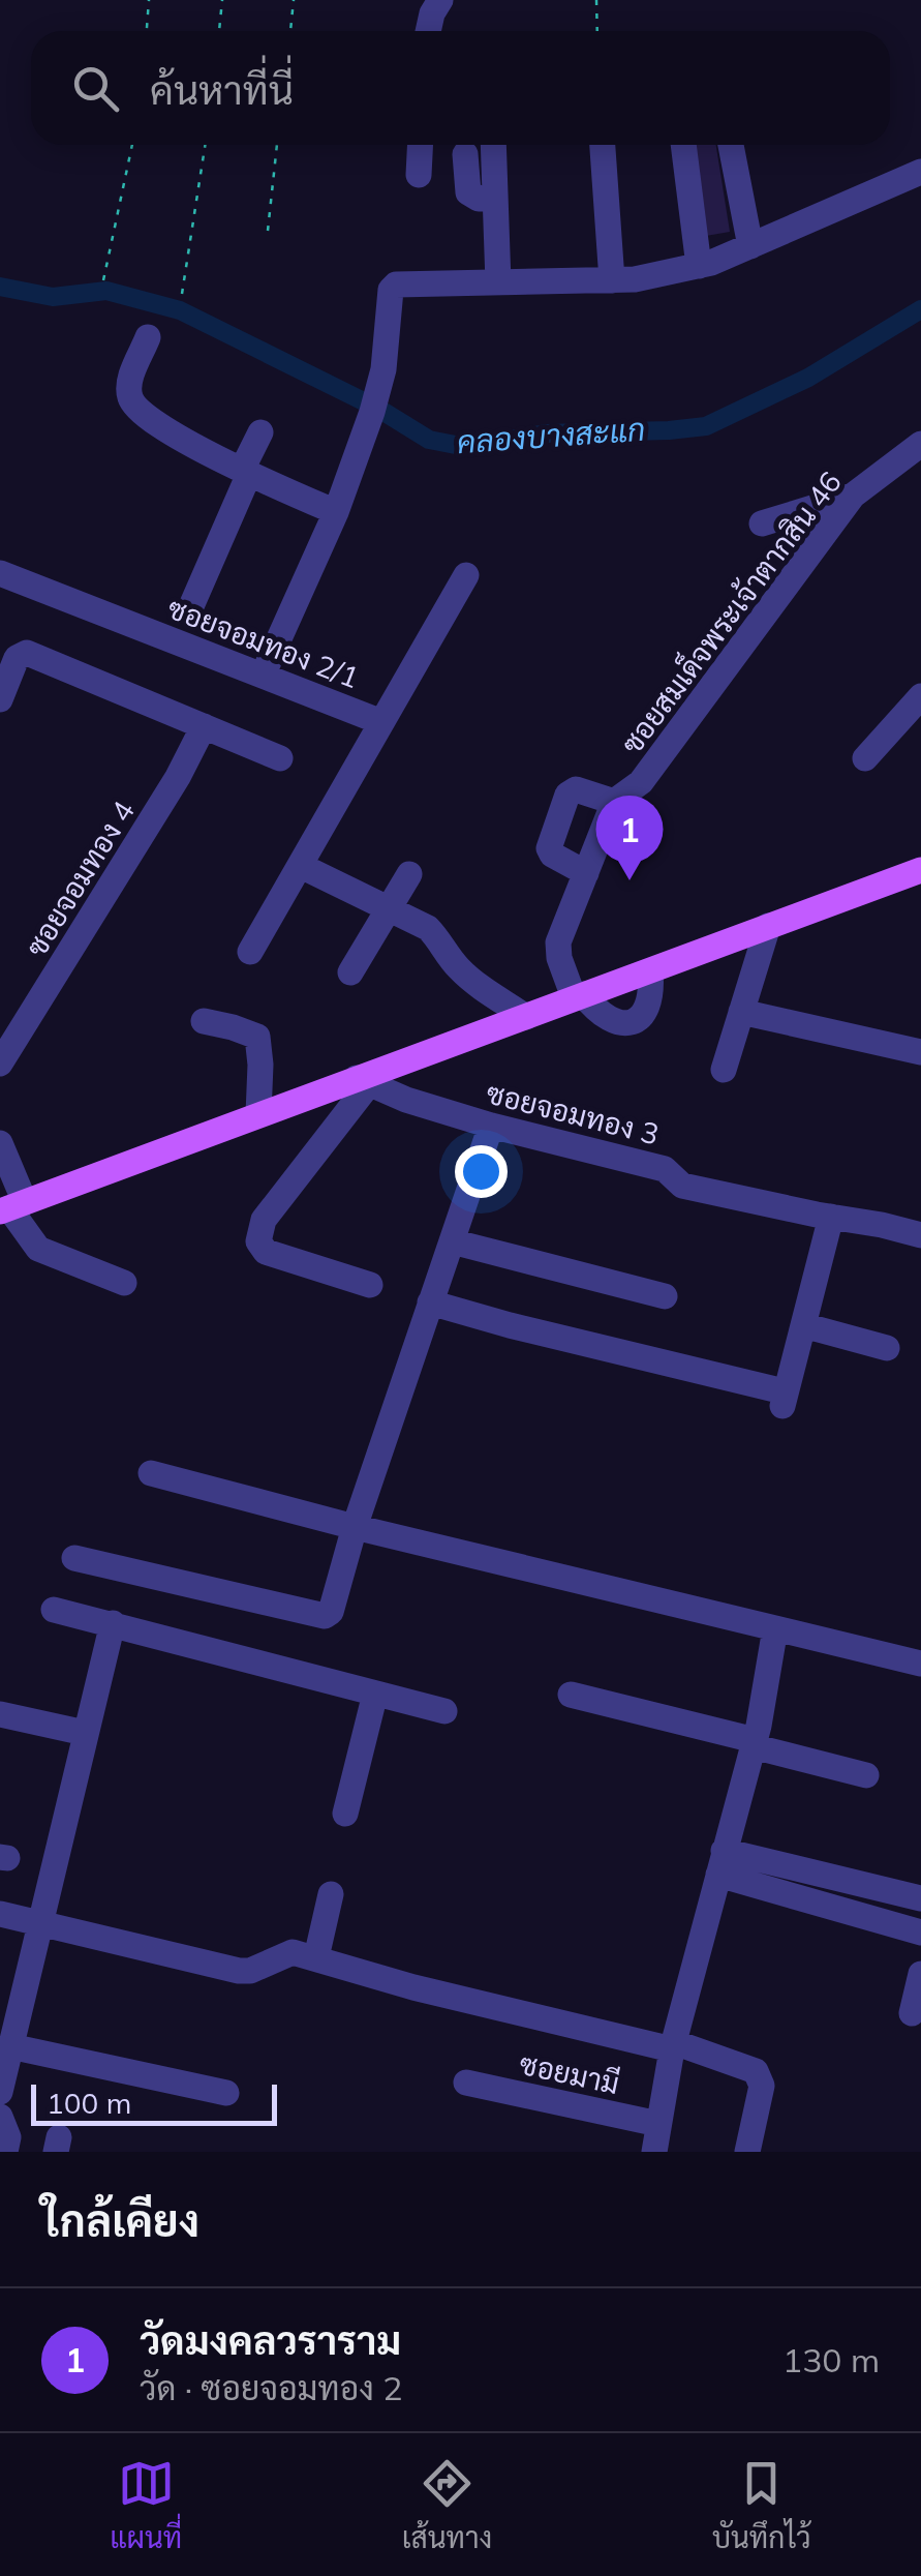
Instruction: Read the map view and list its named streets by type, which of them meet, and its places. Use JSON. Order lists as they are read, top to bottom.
{
  "streets": {
    "street": [
      "ซอยสมเด็จพระเจ้าตากสิน 46",
      "ซอยจอมทอง 2/1",
      "ซอยจอมทอง 4",
      "ซอยจอมทอง 3",
      "ซอยมามี"
    ]
  },
  "water": ["คลองบางสะแก"],
  "scale_bar": "100 m",
  "page": {
    "search": "ค้นหาที่นี่",
    "pins": "1",
    "scale": "100 m",
    "heading": "ใกล้เคียง",
    "list": [
      {
        "mark": "1",
        "name": "วัดมงคลวราราม",
        "note": "วัด · ซอยจอมทอง 2",
        "value": "130 m"
      }
    ],
    "nav": ["แผนที่", "เส้นทาง", "บันทึกไว้"]
  }
}
